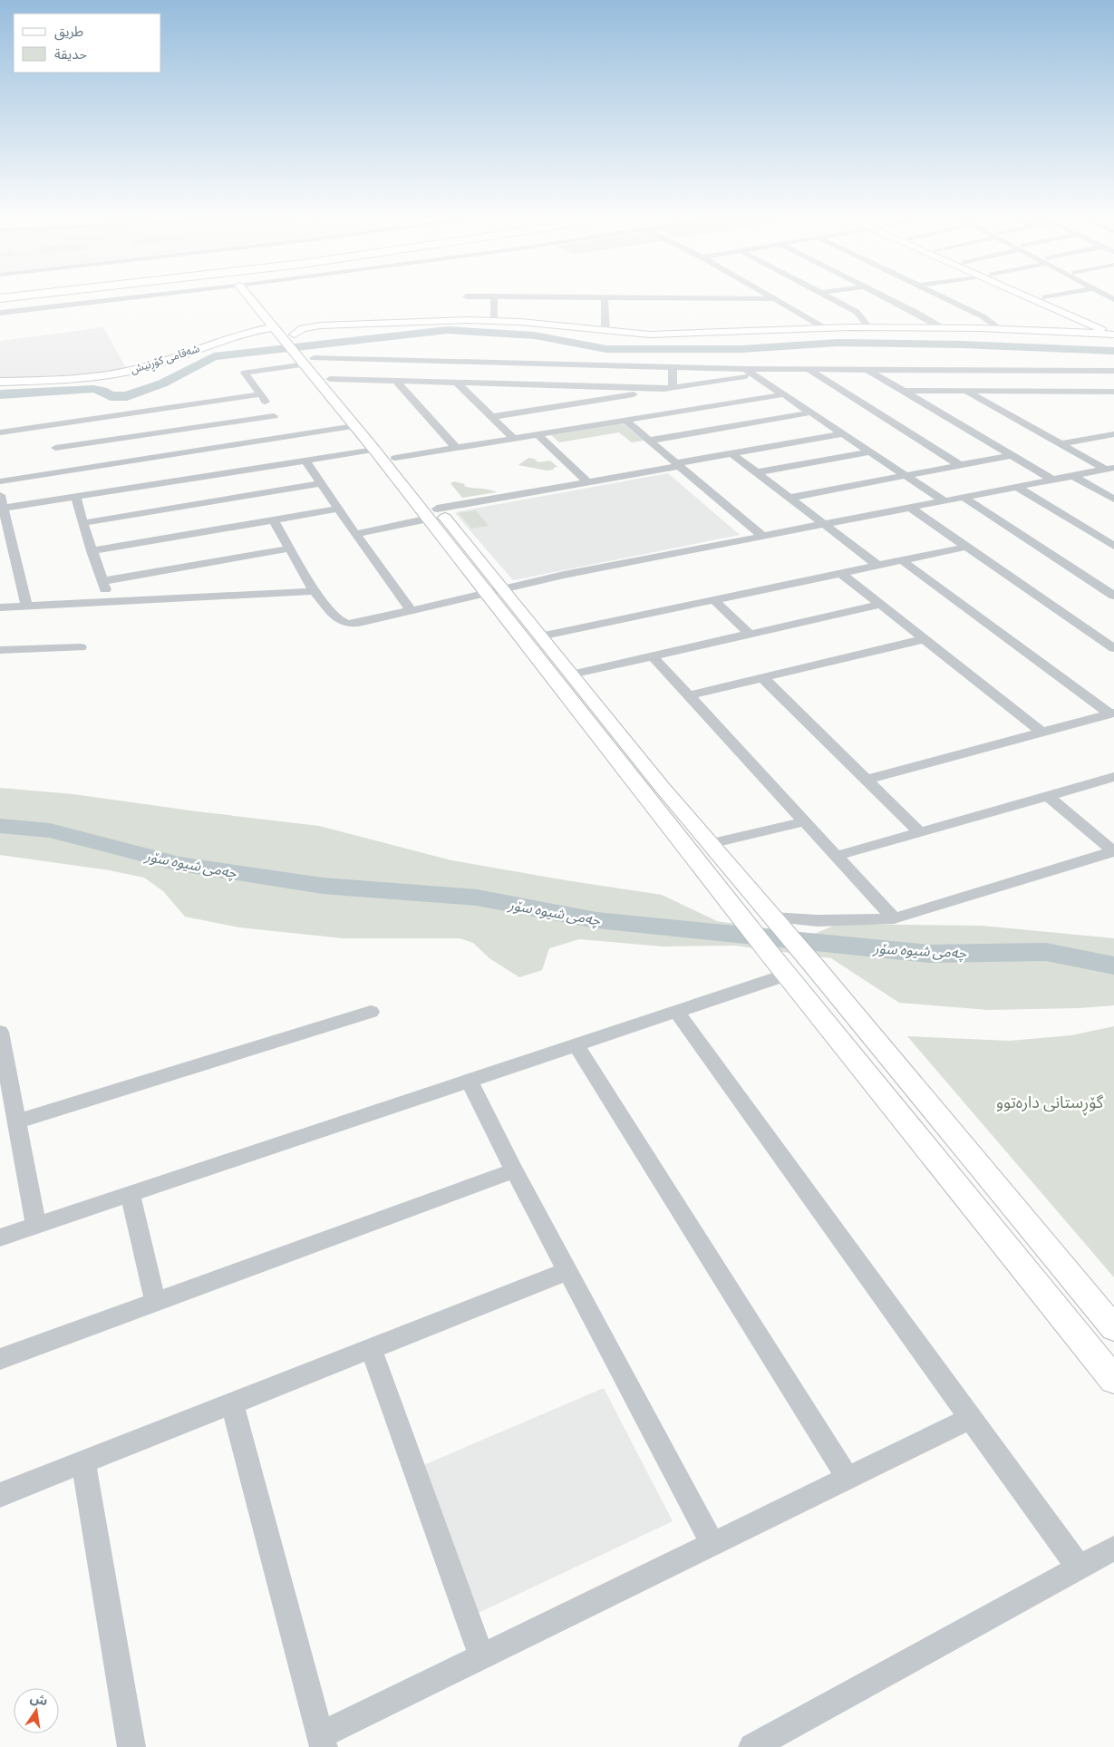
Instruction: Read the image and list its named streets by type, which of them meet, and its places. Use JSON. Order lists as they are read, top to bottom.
{
  "streets": {
    "main road": ["شەقامی کۆڕنیش"]
  },
  "water": ["چەمی شیوە سۆر"],
  "parks": ["گۆڕستانی دارەتوو"],
  "legend": ["طريق", "حديقة"],
  "north": "top"
}
